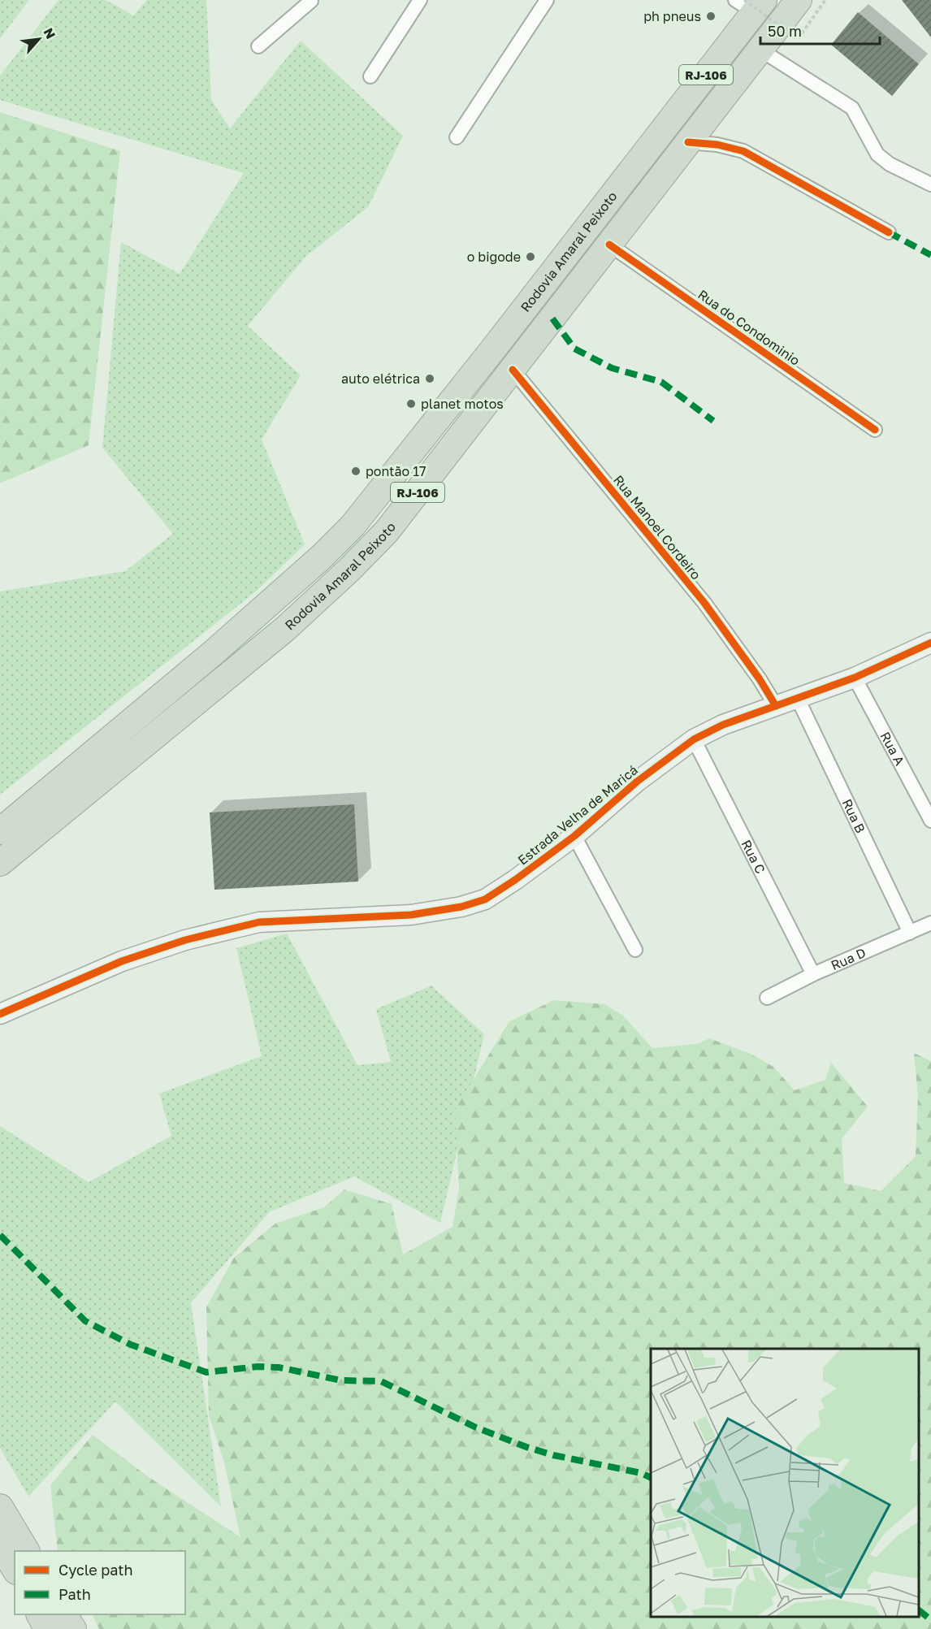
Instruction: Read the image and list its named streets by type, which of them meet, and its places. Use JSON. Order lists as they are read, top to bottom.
{
  "streets": {
    "highway": ["RJ-106", "Rodovia Amaral Peixoto"],
    "street": [
      "Rua do Condominio",
      "Rua Manoel Cordeiro",
      "Rua A",
      "Estrada Velha de Maricá",
      "Rua B",
      "Rua C",
      "Rua D"
    ]
  },
  "crossings": [
    ["Rodovia Amaral Peixoto", "Rua do Condominio"],
    ["Rodovia Amaral Peixoto", "Rua Manoel Cordeiro"],
    ["Rua Manoel Cordeiro", "Estrada Velha de Maricá"],
    ["Rua A", "Estrada Velha de Maricá"],
    ["Estrada Velha de Maricá", "Rua B"],
    ["Estrada Velha de Maricá", "Rua C"],
    ["Rua B", "Rua D"],
    ["Rua C", "Rua D"]
  ],
  "places": [
    "ph pneus",
    "o bigode",
    "auto elétrica",
    "planet motos",
    "pontão 17"
  ],
  "legend": ["Cycle path", "Path"],
  "scale_bar": "50 m",
  "north": "top right"
}
